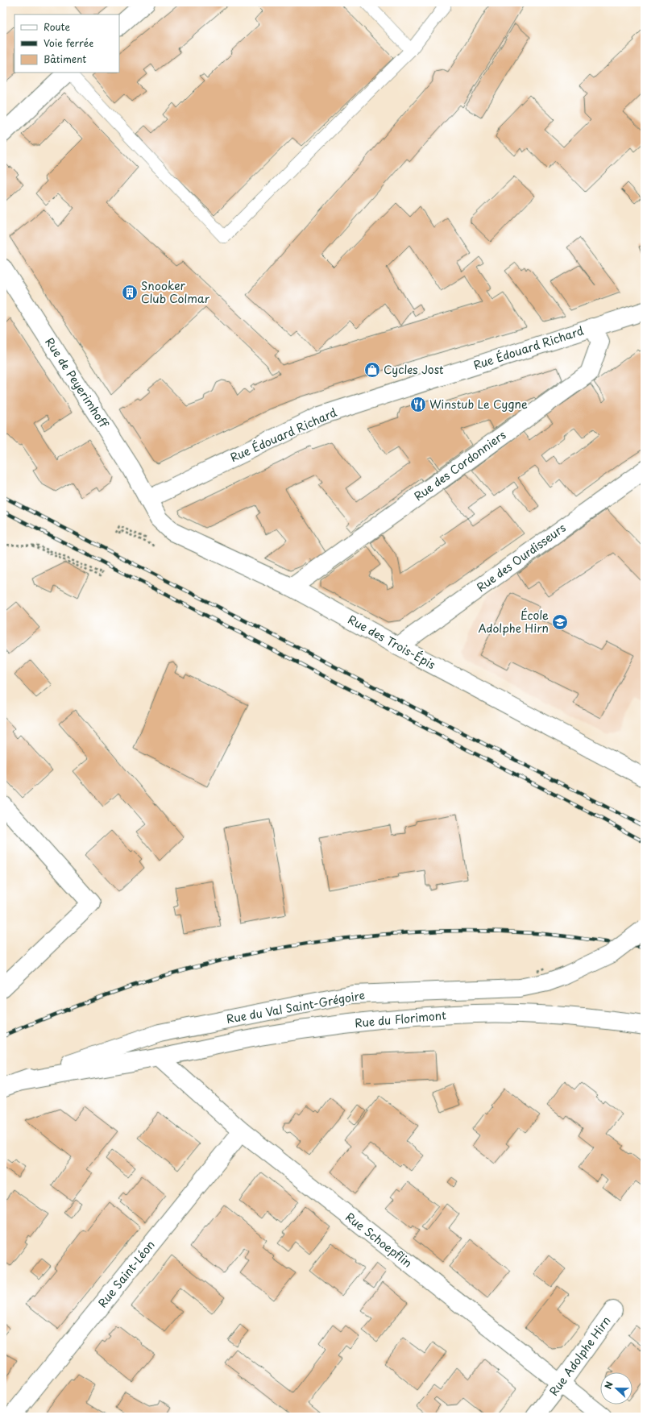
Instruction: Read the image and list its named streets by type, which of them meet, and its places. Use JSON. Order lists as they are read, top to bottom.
{
  "streets": {
    "street": [
      "Rue Édouard Richard",
      "Rue de Peyerimhoff",
      "Rue des Cordonniers",
      "Rue des Ourdisseurs",
      "Rue des Trois-Épis",
      "Rue du Val Saint-Grégoire",
      "Rue du Florimont",
      "Rue Schoepflin",
      "Rue Saint-Léon",
      "Rue Adolphe Hirn"
    ]
  },
  "crossings": [
    ["Rue Édouard Richard", "Rue de Peyerimhoff"],
    ["Rue Édouard Richard", "Rue des Cordonniers"],
    ["Rue Édouard Richard", "Rue des Trois-Épis"],
    ["Rue de Peyerimhoff", "Rue des Trois-Épis"],
    ["Rue des Cordonniers", "Rue des Trois-Épis"],
    ["Rue des Ourdisseurs", "Rue des Trois-Épis"],
    ["Rue du Val Saint-Grégoire", "Rue du Florimont"],
    ["Rue du Val Saint-Grégoire", "Rue Schoepflin"],
    ["Rue du Florimont", "Rue Schoepflin"],
    ["Rue Schoepflin", "Rue Saint-Léon"],
    ["Rue Schoepflin", "Rue Adolphe Hirn"]
  ],
  "places": {
    "building": ["Snooker Club Colmar"],
    "shop": ["Cycles Jost"],
    "restaurant": ["Winstub Le Cygne"],
    "school or university": ["École Adolphe Hirn"]
  },
  "legend": ["Route", "Voie ferrée", "Bâtiment"],
  "north": "left"
}
